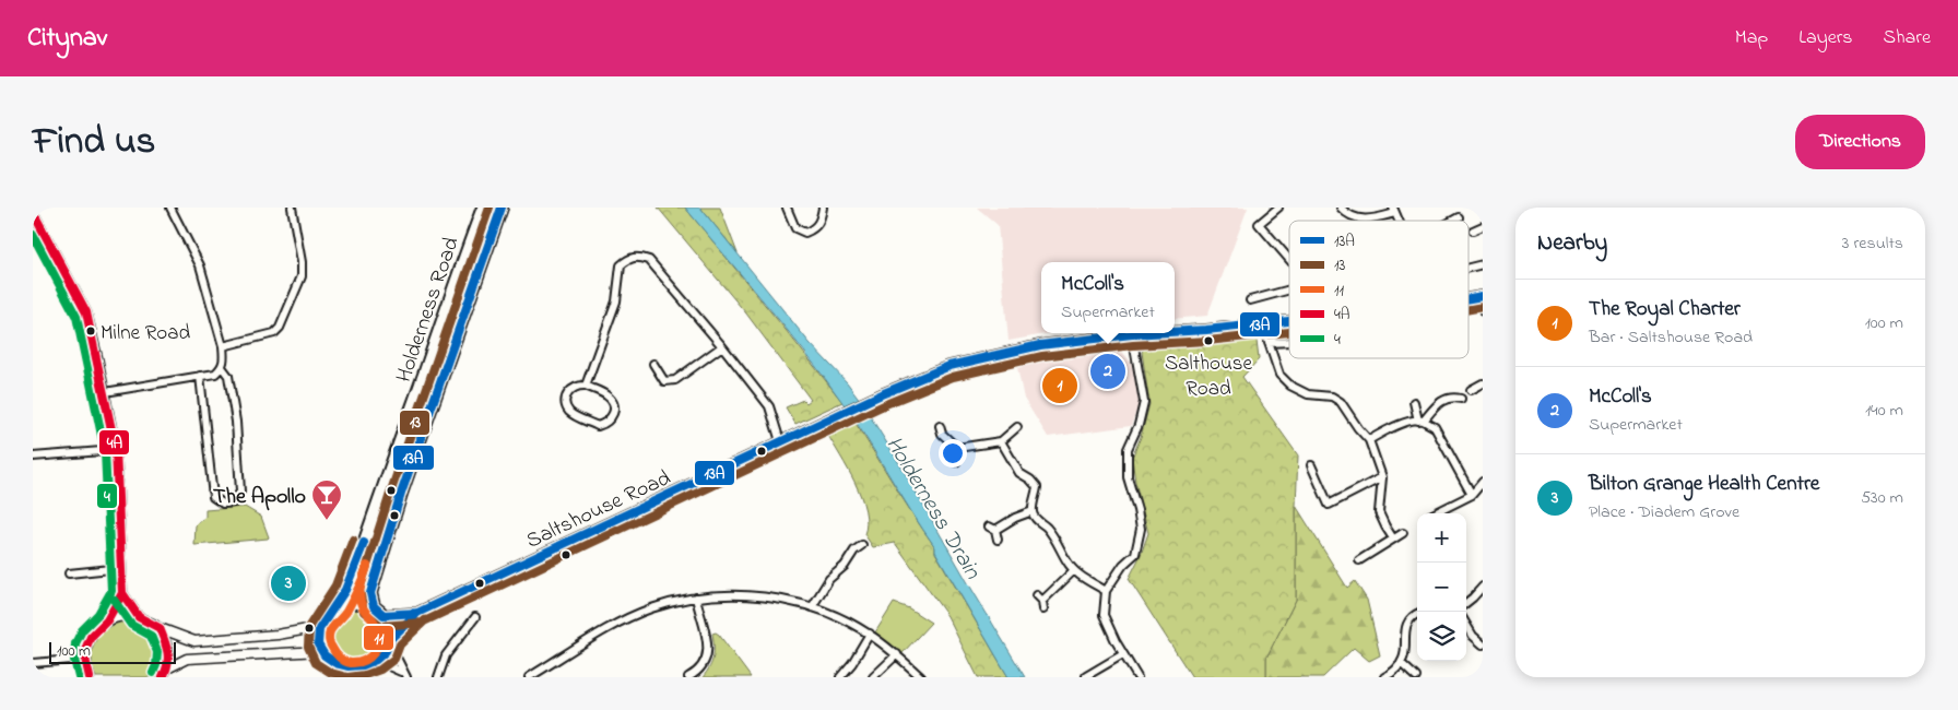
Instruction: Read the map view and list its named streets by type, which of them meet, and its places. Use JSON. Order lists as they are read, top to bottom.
{
  "streets": {
    "highway": ["Holderness Road"],
    "main road": ["Saltshouse Road"]
  },
  "crossings": [
    ["Holderness Road", "Saltshouse Road"]
  ],
  "water": ["Holderness Drain"],
  "places": {
    "other": ["Milne Road", "Salthouse Road"],
    "bar": ["The Apollo"]
  },
  "lines": [
    "transit line 13A",
    "transit line 13",
    "transit line 4A",
    "transit line 4",
    "transit line 11"
  ],
  "legend": [
    "13A",
    "13",
    "11",
    "4A",
    "4"
  ],
  "scale_bar": "100 m",
  "page": {
    "header": "Citynav",
    "nav": ["Map", "Layers", "Share"],
    "title": "Find us",
    "buttons": "Directions",
    "heading": ["Nearby", "3 results"],
    "popup": ["McColl's", "Supermarket"],
    "list": [
      {
        "mark": "1",
        "name": "The Royal Charter",
        "note": "Bar · Saltshouse Road",
        "value": "100 m"
      },
      {
        "mark": "2",
        "name": "McColl's",
        "note": "Supermarket",
        "value": "140 m"
      },
      {
        "mark": "3",
        "name": "Bilton Grange Health Centre",
        "note": "Place · Diadem Grove",
        "value": "530 m"
      }
    ],
    "pins": ["2", "1", "3"],
    "map_buttons": ["+", "−"],
    "scale": "100 m"
  }
}
